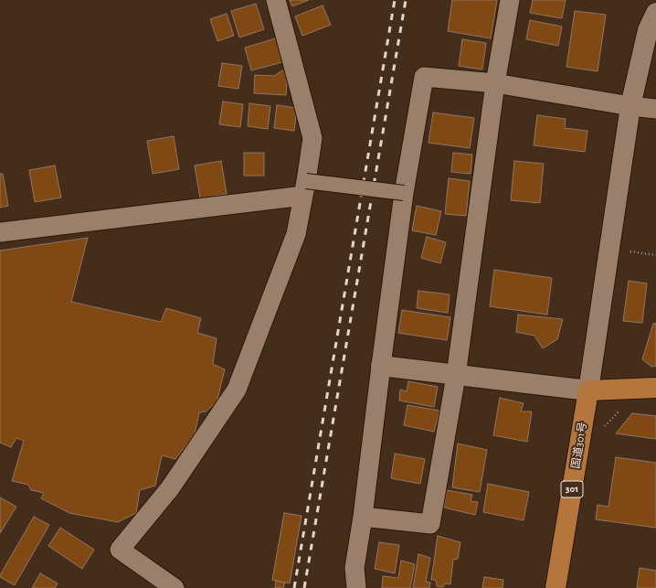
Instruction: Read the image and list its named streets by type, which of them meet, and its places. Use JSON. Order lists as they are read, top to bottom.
{
  "streets": {
    "highway": ["国道301号", "301"]
  }
}
